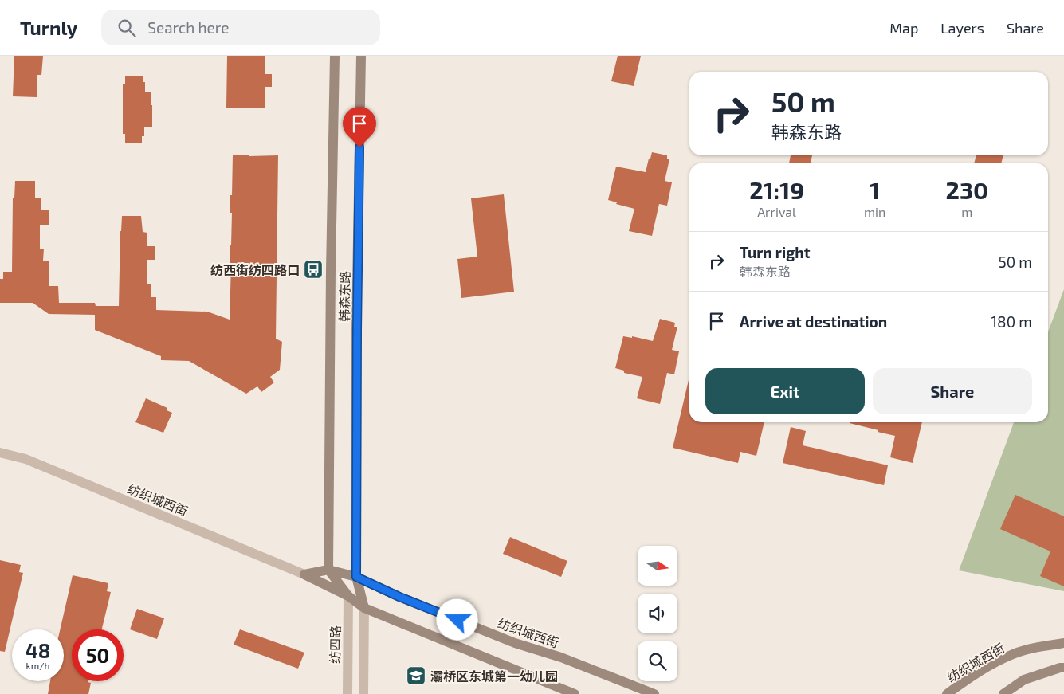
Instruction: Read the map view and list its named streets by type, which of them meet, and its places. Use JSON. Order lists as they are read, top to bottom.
{
  "streets": {
    "main road": ["韩森东路", "纺织城西街"],
    "street": ["纺四路"]
  },
  "crossings": [
    ["韩森东路", "纺织城西街"],
    ["纺织城西街", "纺四路"]
  ],
  "places": {
    "bus stop": ["纺西街纺四路口"],
    "school or university": ["灞桥区东城第一幼儿园"]
  },
  "north": "right",
  "page": {
    "header": "Turnly",
    "search": "Search here",
    "nav": ["Map", "Layers", "Share"],
    "turn": ["50 m", "韩森东路"],
    "eta": [
      "21:19",
      "Arrival",
      "1",
      "min",
      "230",
      "m"
    ],
    "list": [
      {
        "name": "Turn right",
        "note": "韩森东路",
        "value": "50 m"
      },
      {
        "name": "Arrive at destination",
        "value": "180 m"
      }
    ],
    "buttons": ["Exit", "Share"],
    "speed": "48 km/h",
    "limit": "50"
  }
}
